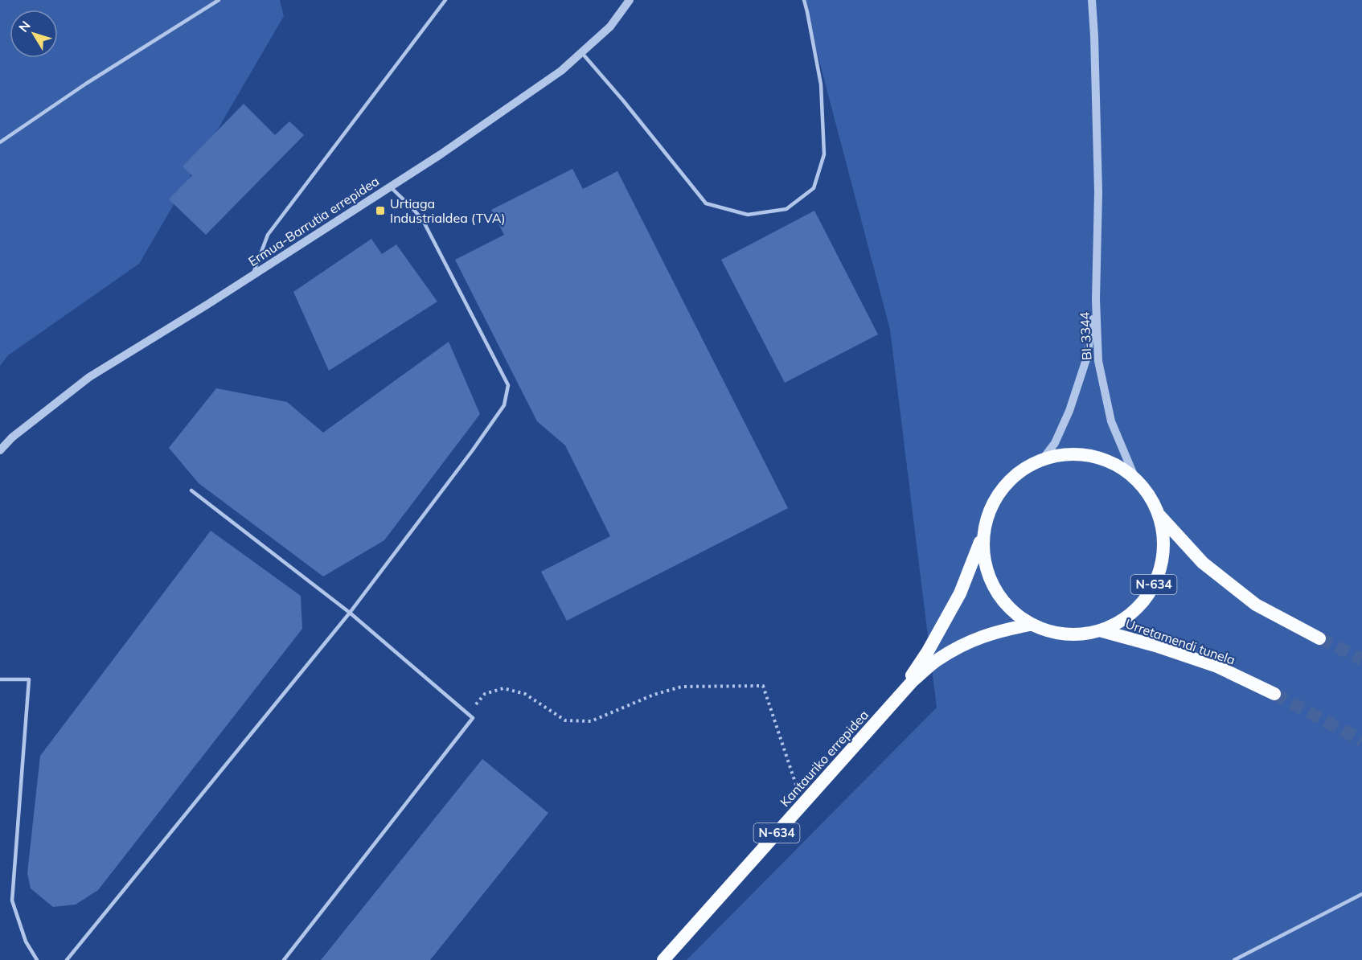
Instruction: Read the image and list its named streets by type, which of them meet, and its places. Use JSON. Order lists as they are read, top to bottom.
{
  "streets": {
    "highway": ["N-634", "Urretamendi tunela", "Kantauriko errepidea"],
    "street": ["Ermua-Barrutia errepidea", "BI-3344"]
  },
  "crossings": [
    ["BI-3344", "N-634"],
    ["N-634", "Urretamendi tunela"]
  ],
  "places": {
    "transit": ["Urtiaga Industrialdea (TVA)"]
  },
  "north": "top left"
}
